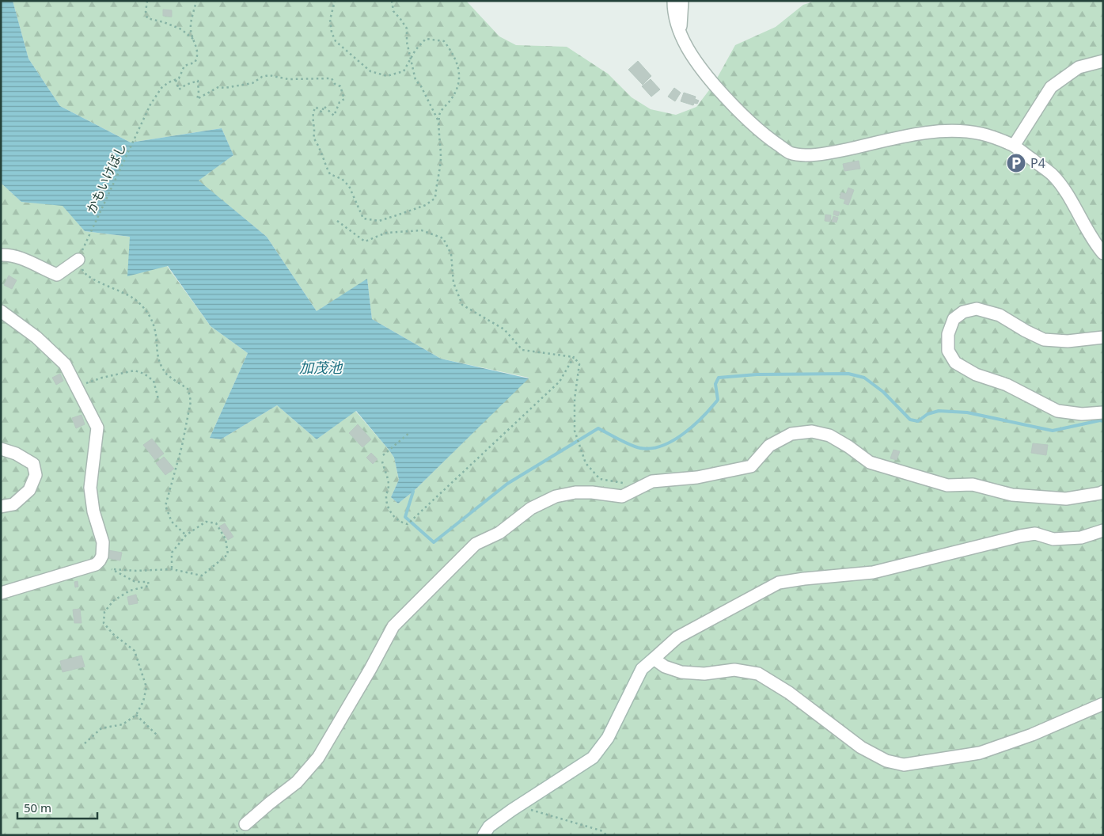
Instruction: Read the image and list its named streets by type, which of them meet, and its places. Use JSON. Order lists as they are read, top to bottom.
{
  "streets": {
    "path": ["かもいけばし"]
  },
  "water": ["加茂池"],
  "places": {
    "parking": ["P4"]
  },
  "scale_bar": "50 m"
}
